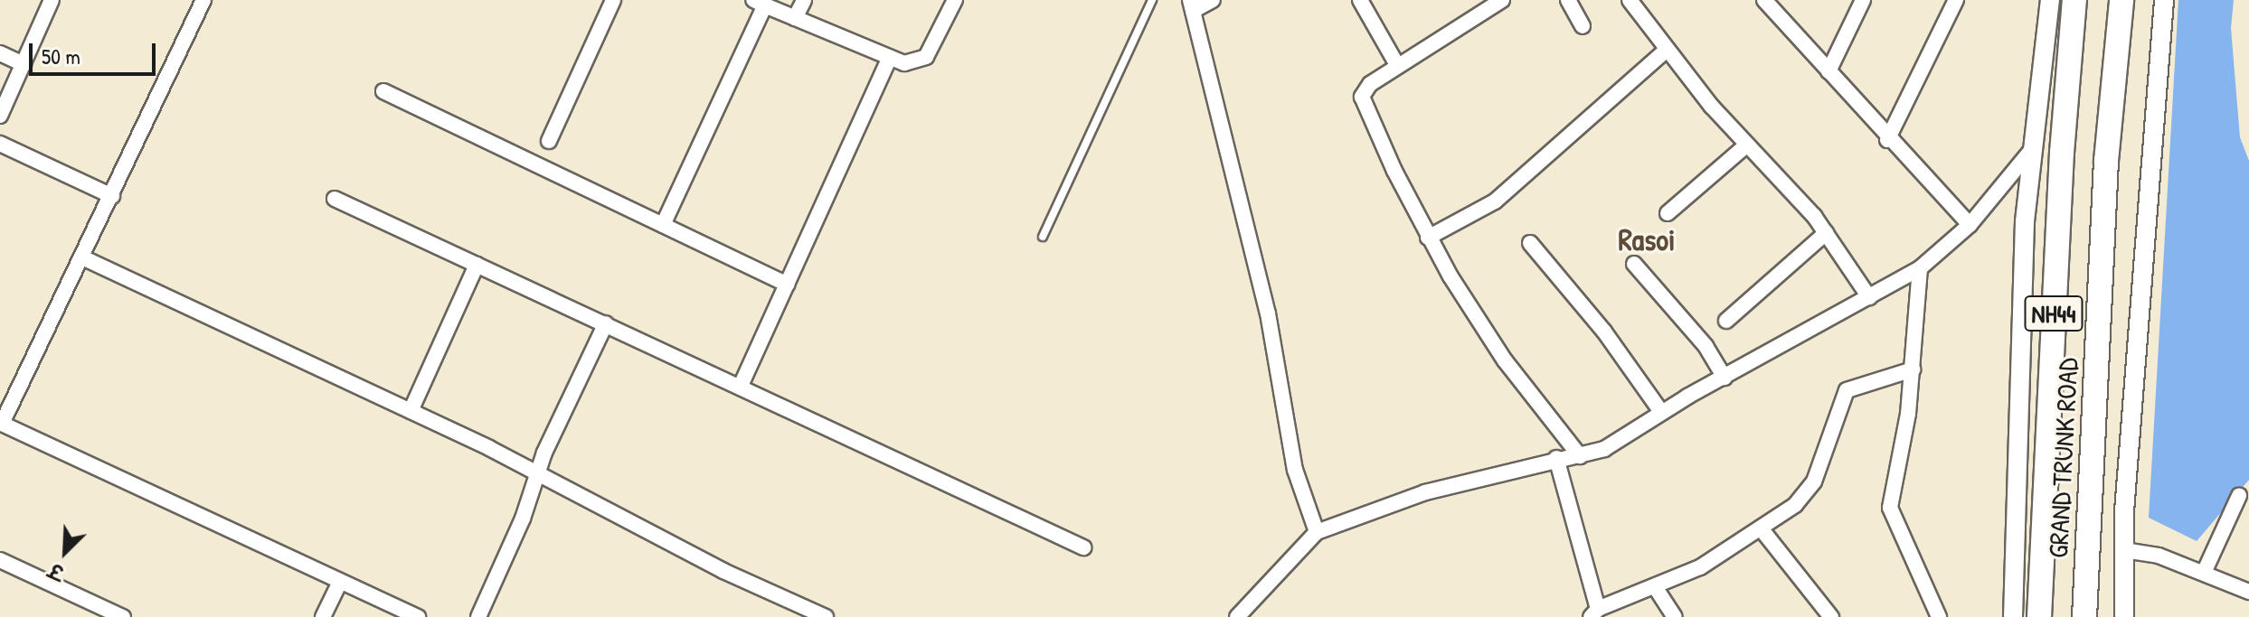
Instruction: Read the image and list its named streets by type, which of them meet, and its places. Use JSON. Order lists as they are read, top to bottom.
{
  "streets": {
    "highway": ["NH44", "GRAND TRUNK ROAD"]
  },
  "districts": ["Rasoi"],
  "scale_bar": "50 m",
  "north": "bottom left"
}
